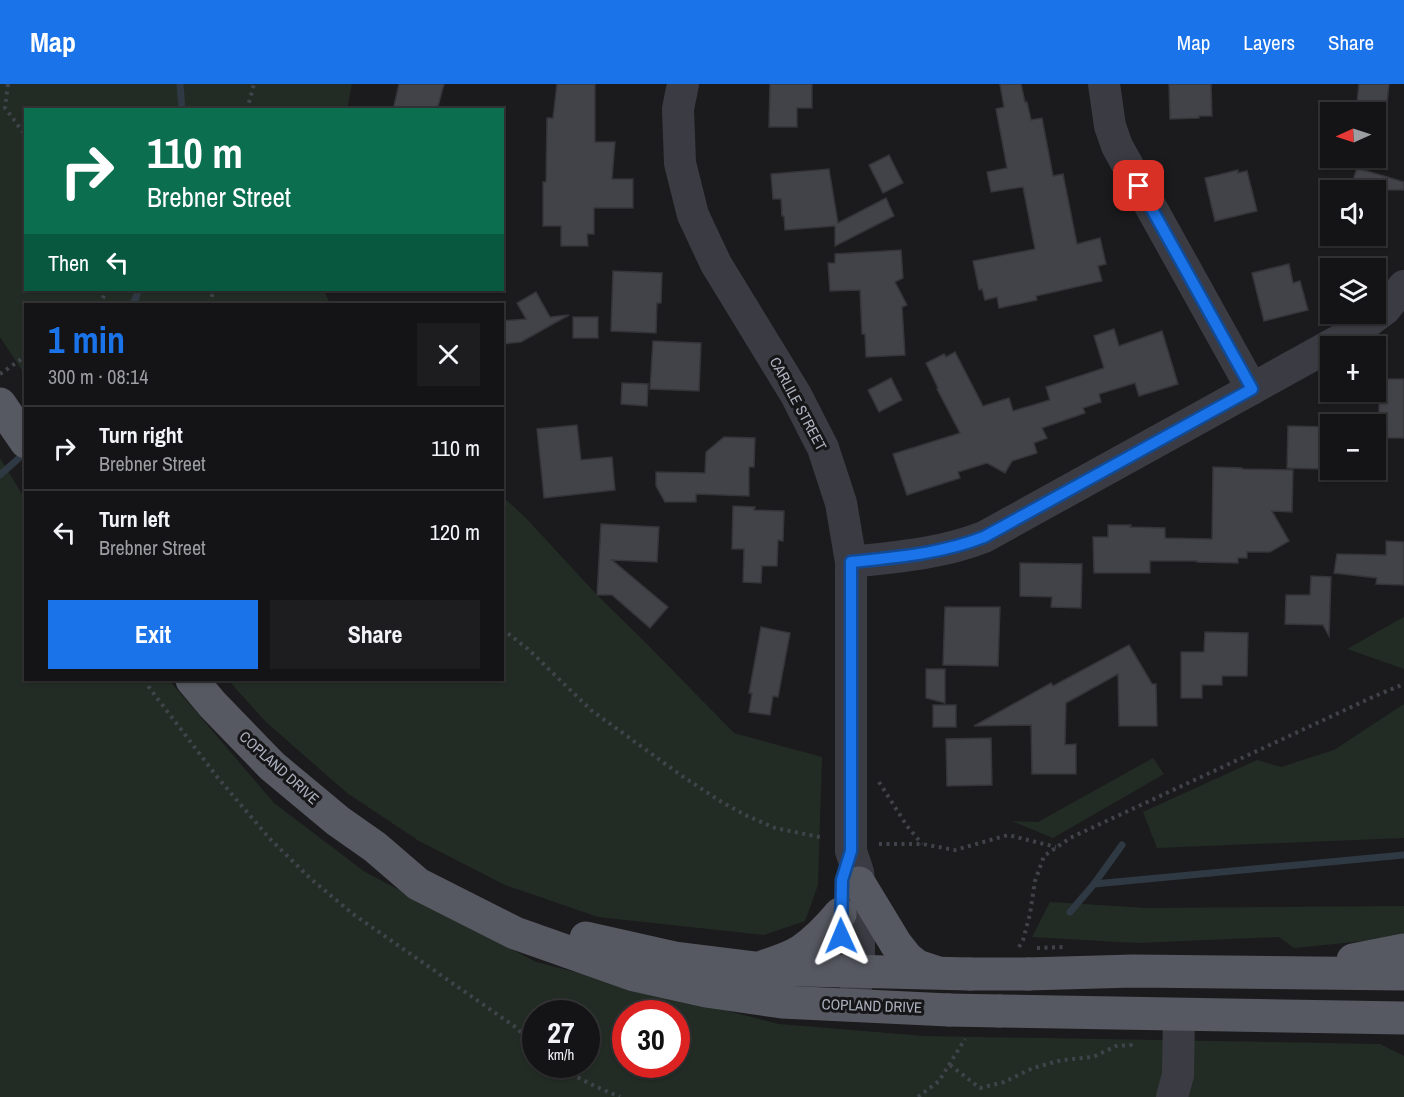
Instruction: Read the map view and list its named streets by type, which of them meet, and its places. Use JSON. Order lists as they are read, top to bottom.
{
  "streets": {
    "main road": ["COPLAND DRIVE"],
    "street": ["CARLILE STREET"]
  },
  "crossings": [
    ["CARLILE STREET", "COPLAND DRIVE"]
  ],
  "north": "left",
  "page": {
    "header": "Map",
    "nav": ["Map", "Layers", "Share"],
    "map_buttons": ["+", "−"],
    "turn": ["110 m", "Brebner Street"],
    "then": "Then",
    "heading": ["1 min", "300 m · 08:14"],
    "list": [
      {
        "name": "Turn right",
        "note": "Brebner Street",
        "value": "110 m"
      },
      {
        "name": "Turn left",
        "note": "Brebner Street",
        "value": "120 m"
      }
    ],
    "buttons": ["Exit", "Share"],
    "speed": "27 km/h",
    "limit": "30"
  }
}
